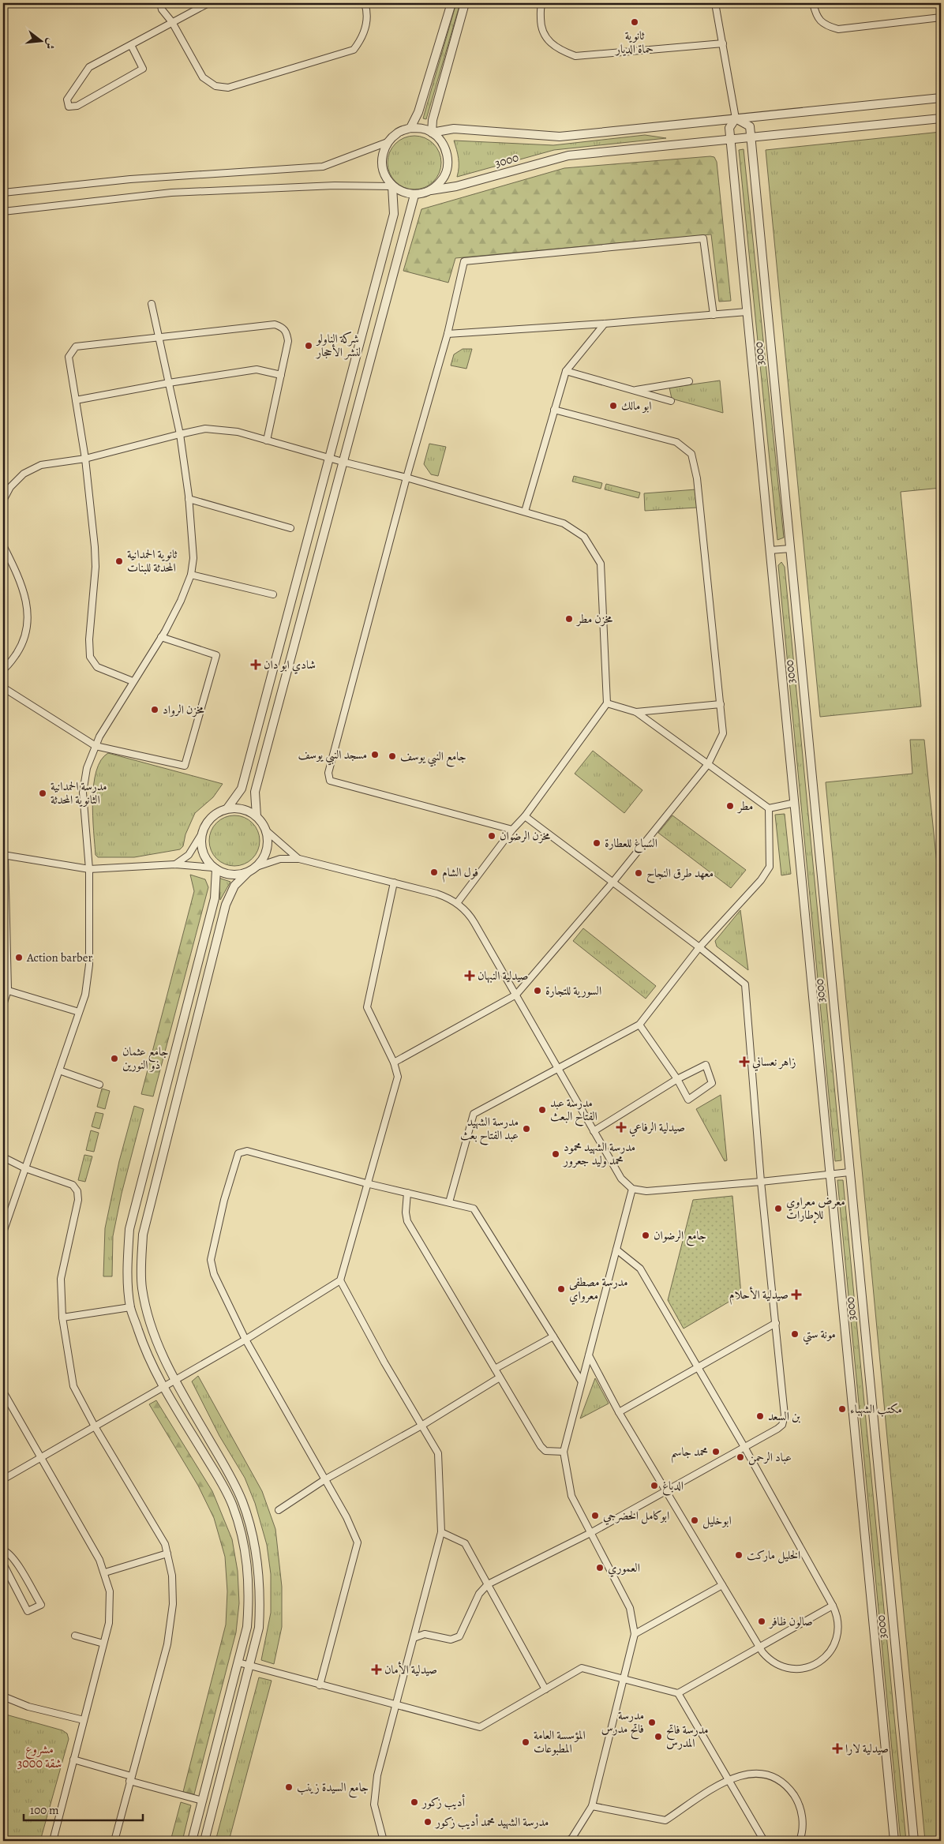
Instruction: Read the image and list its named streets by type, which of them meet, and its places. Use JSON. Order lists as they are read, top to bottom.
{
  "streets": {
    "street": ["3000"]
  },
  "districts": ["مشروع 3000 شقة"],
  "places": {
    "other": [
      "ثانوية حماة الديار",
      "شركة الناولو لنشر الأحجار",
      "ابو مالك",
      "ثانوية الحمدانية المحدثة للبنات",
      "مخزن مطر",
      "مخزن الرواد",
      "مسجد النبي يوسف",
      "جامع النبي يوسف",
      "مدرسة الحمدانية الثانوية المحدثة",
      "مطر",
      "مخزن الرضوان",
      "السباغ للعطارة",
      "فول الشام",
      "معهد طرق النجاح",
      "Action barber",
      "السورية للتجارة",
      "جامع عثمان ذو النورين",
      "مدرسة عبد الفتاح البعث",
      "مدرسة الشهيد عبد الفتاح بعث",
      "مدرسة الشهيد محمود محمد وليد جعرور",
      "معرض معراوي للإطارات",
      "جامع الرضوان",
      "مدرسة مصطفى معرواي",
      "مونة ستي",
      "مكتب الشهباء",
      "بن السعد",
      "محمد جاسم",
      "عباد الرحمن",
      "الدباغ",
      "ابوكامل الخضرجي",
      "ابوخليل",
      "الخليل ماركت",
      "العموري",
      "صالون ظافر",
      "مدرسة فاتح مدرس",
      "مدرسة فاتح المدرس",
      "المؤسسة العامة المطبوعات",
      "جامع السيدة زينب",
      "أديب زكور",
      "مدرسة الشهيد محمد أديب زكور"
    ],
    "health": [
      "شادي ابو دان",
      "صيدلية النبهان",
      "زاهر نعساني",
      "صيدلية الرفاعي",
      "صيدلية الأحلام",
      "صيدلية الأمان",
      "صيدلية لارا"
    ]
  },
  "scale_bar": "100 m",
  "north": "right"
}
